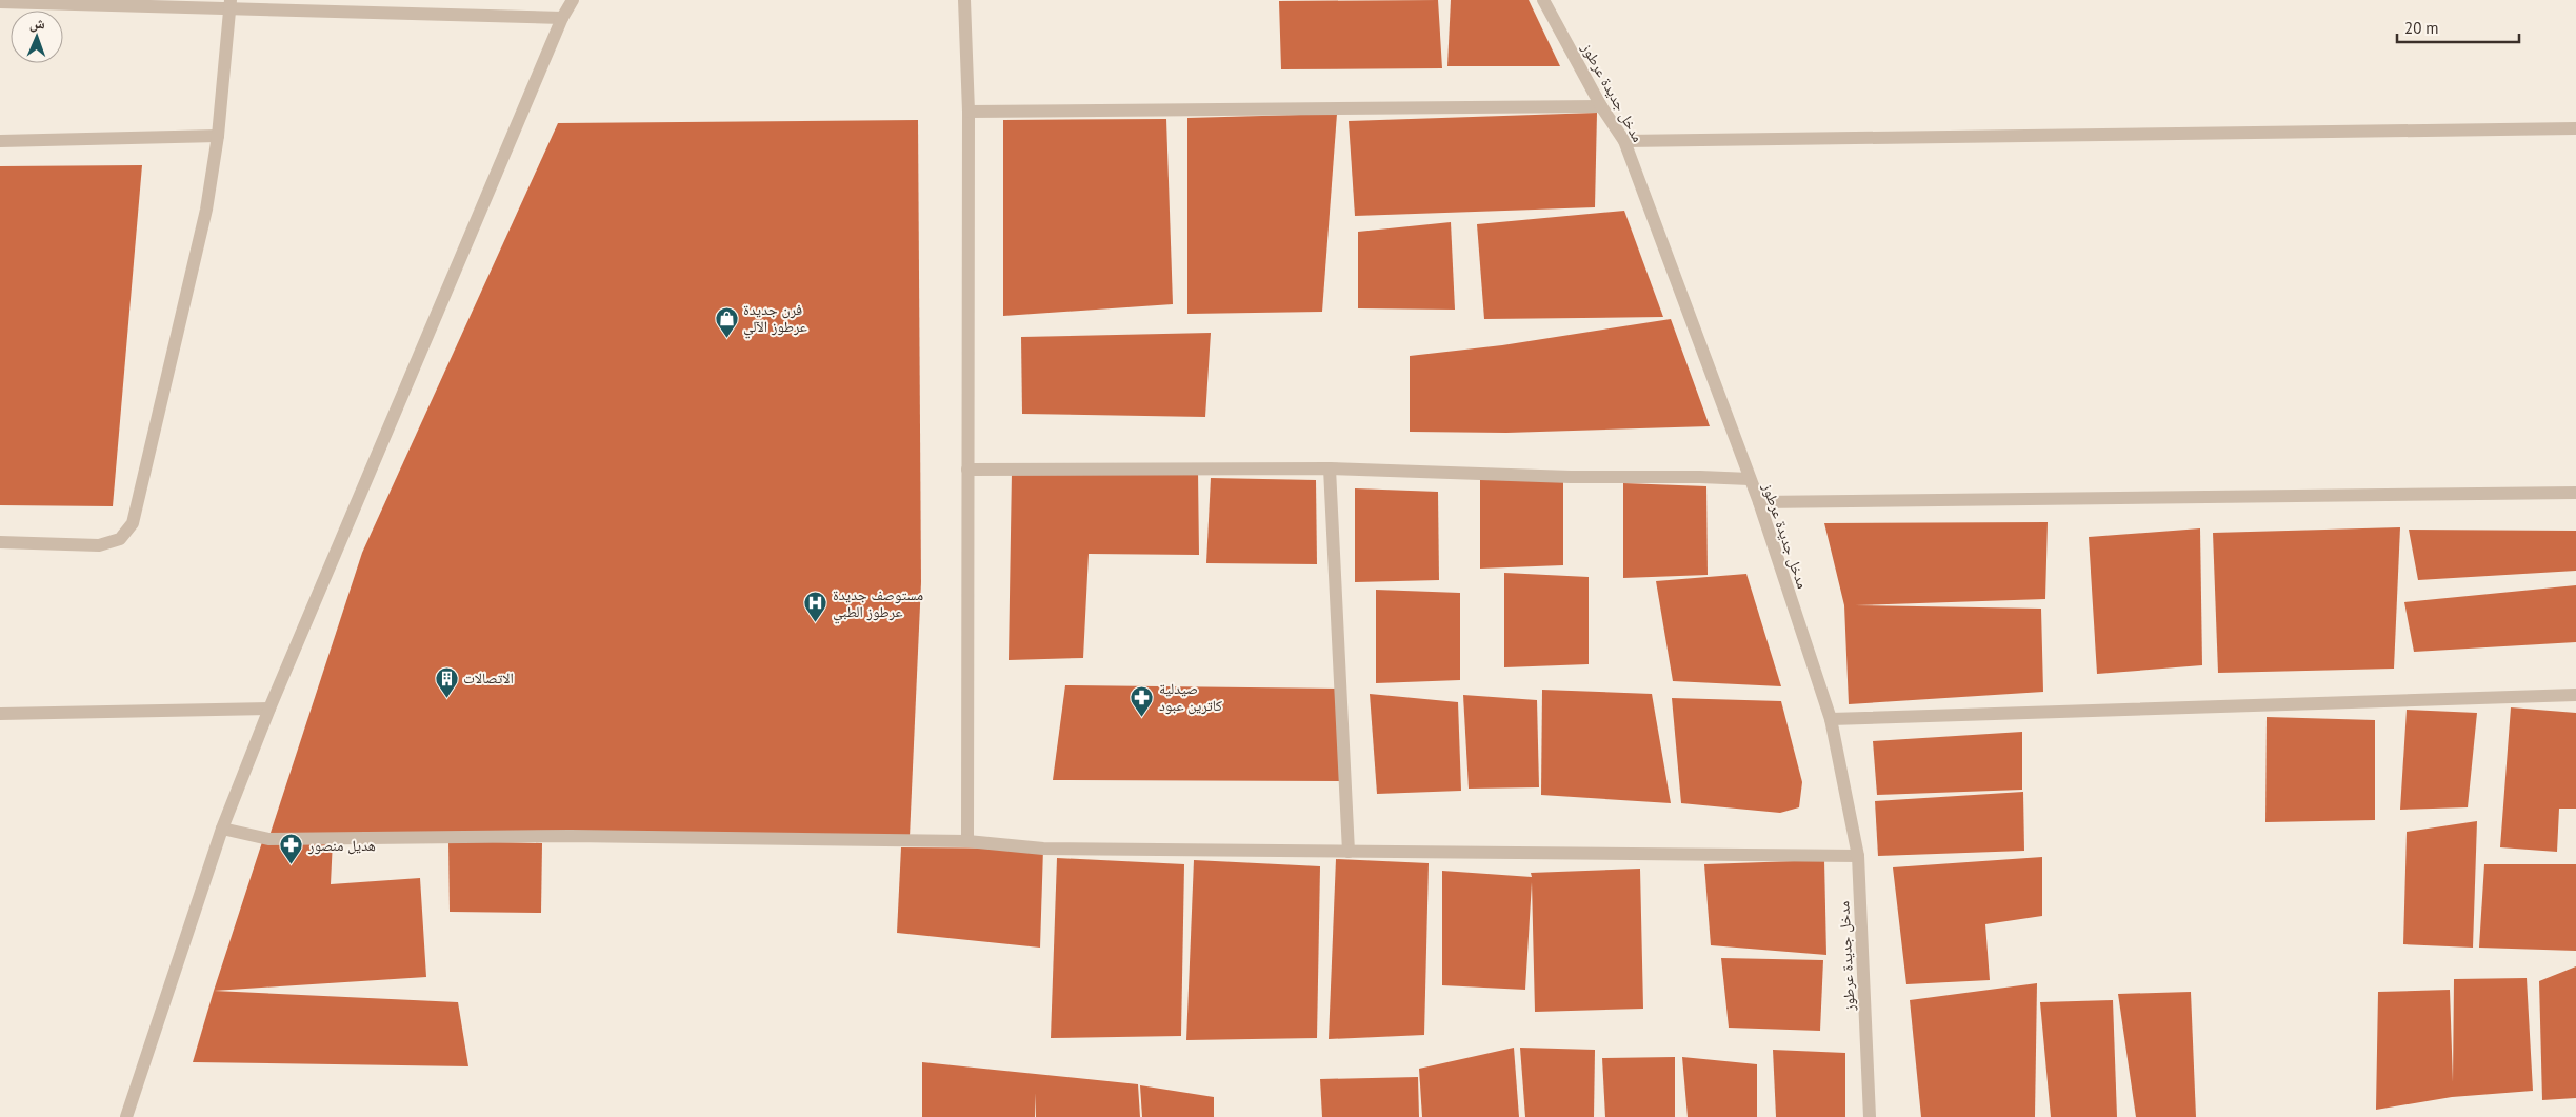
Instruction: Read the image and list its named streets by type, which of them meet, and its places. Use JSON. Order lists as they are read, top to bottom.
{
  "streets": {
    "street": ["مدخل جديدة عرطوز"]
  },
  "places": {
    "shop": ["فرن جديدة عرطوز الآلي"],
    "hospital": ["مستوصف جديدة عرطوز الطبي"],
    "building": ["الاتصالات"],
    "pharmacy": ["صيدلية كاترين عبود", "هديل منصور"]
  },
  "scale_bar": "20 m",
  "north": "top"
}
